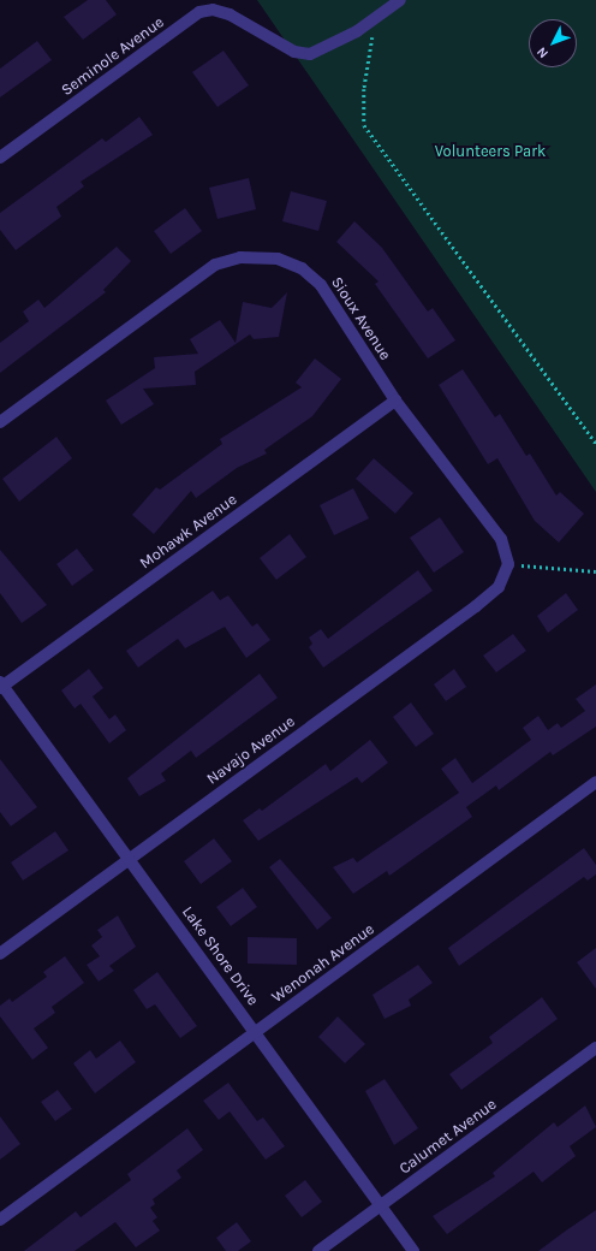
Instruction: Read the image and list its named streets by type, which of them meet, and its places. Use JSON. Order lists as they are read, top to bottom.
{
  "streets": {
    "street": [
      "Seminole Avenue",
      "Sioux Avenue",
      "Mohawk Avenue",
      "Navajo Avenue",
      "Lake Shore Drive",
      "Wenonah Avenue",
      "Calumet Avenue"
    ]
  },
  "crossings": [
    ["Sioux Avenue", "Mohawk Avenue"],
    ["Sioux Avenue", "Navajo Avenue"],
    ["Mohawk Avenue", "Lake Shore Drive"],
    ["Navajo Avenue", "Lake Shore Drive"],
    ["Lake Shore Drive", "Wenonah Avenue"],
    ["Lake Shore Drive", "Calumet Avenue"]
  ],
  "parks": ["Volunteers Park"],
  "north": "bottom left"
}
